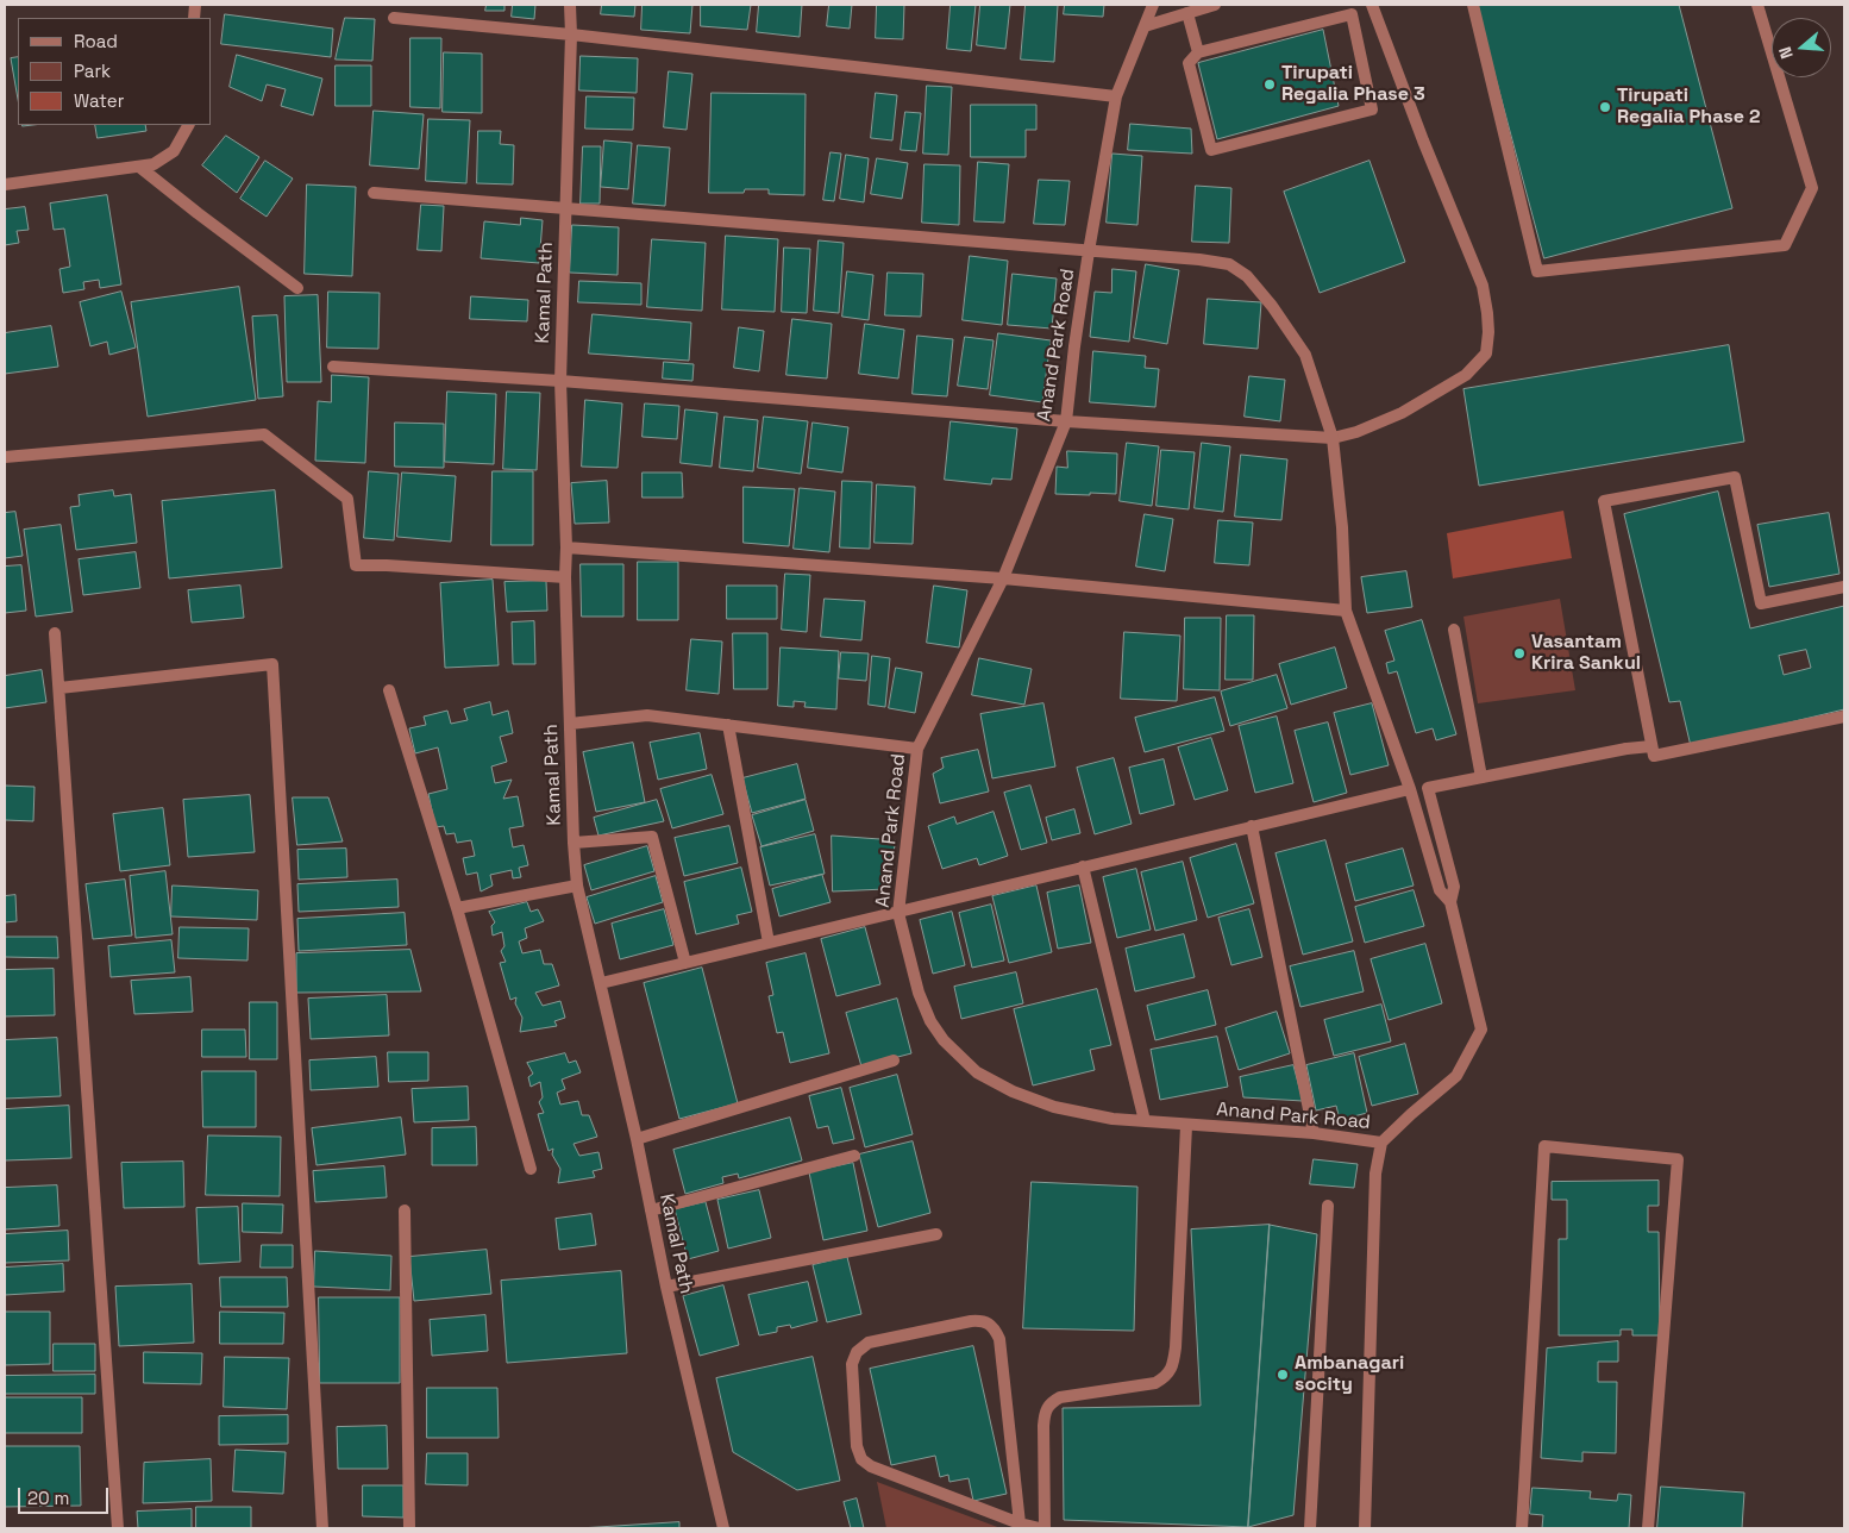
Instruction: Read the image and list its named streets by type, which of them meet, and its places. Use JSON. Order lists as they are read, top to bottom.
{
  "streets": {
    "street": ["Kamal Path", "Anand Park Road"]
  },
  "places": [
    "Tirupati Regalia Phase 3",
    "Tirupati Regalia Phase 2",
    "Vasantam Krira Sankul",
    "Ambanagari socity"
  ],
  "legend": ["Road", "Park", "Water"],
  "scale_bar": "20 m",
  "north": "left"
}
